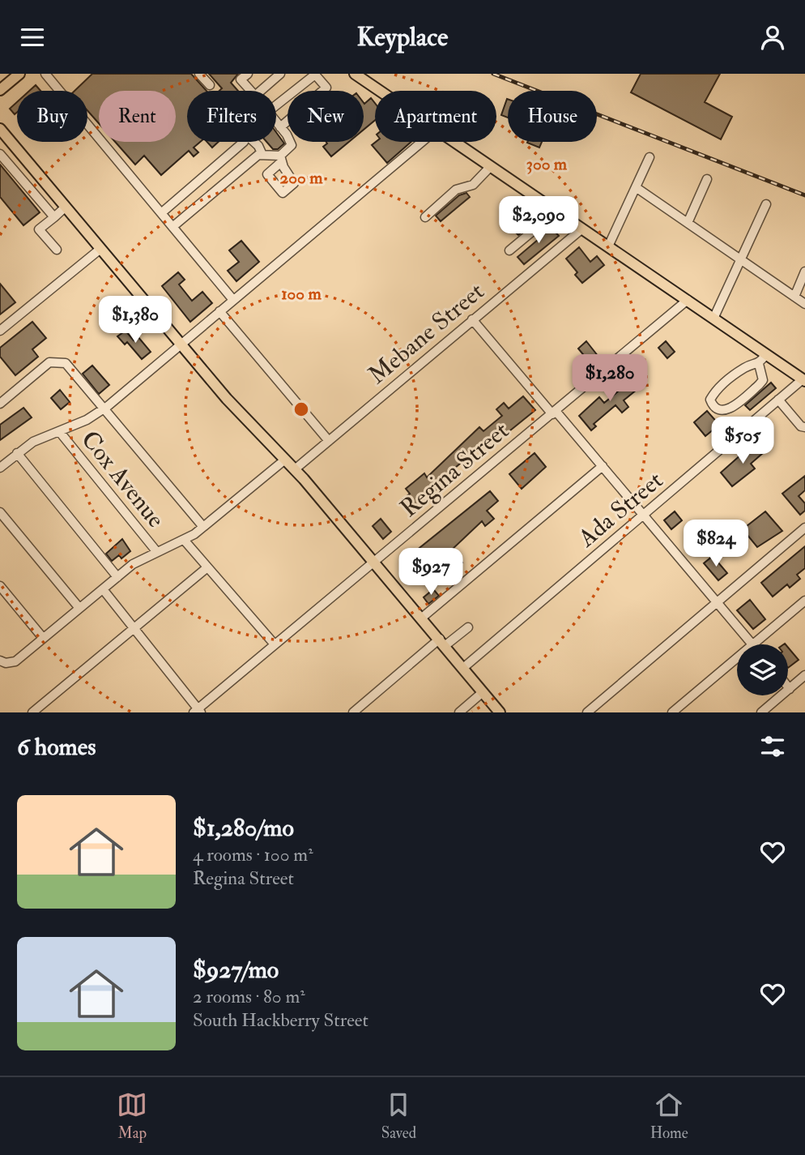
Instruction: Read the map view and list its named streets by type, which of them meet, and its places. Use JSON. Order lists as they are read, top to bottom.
{
  "streets": {
    "street": [
      "Mebane Street",
      "Regina Street",
      "Cox Avenue",
      "Ada Street"
    ]
  },
  "crossings": [
    ["Regina Street", "Cox Avenue"]
  ],
  "page": {
    "header": "Keyplace",
    "chip": [
      "Buy",
      "Rent",
      "Filters",
      "New",
      "Apartment",
      "House"
    ],
    "price": [
      "$2,090",
      "$1,380",
      "$1,280",
      "$505",
      "$824",
      "$927"
    ],
    "heading": "6 homes",
    "list": [
      {
        "name": "$1,280/mo",
        "note": "4 rooms · 100 m² · Regina Street"
      },
      {
        "name": "$927/mo",
        "note": "2 rooms · 80 m² · South Hackberry Street"
      }
    ],
    "tabs": ["Map", "Saved", "Home"]
  },
  "rings": ["300 m", "200 m", "100 m"]
}
